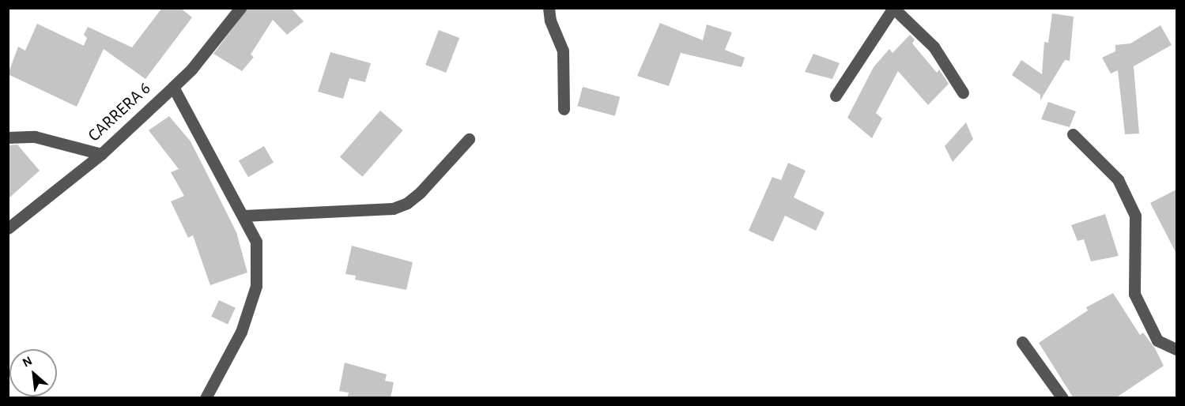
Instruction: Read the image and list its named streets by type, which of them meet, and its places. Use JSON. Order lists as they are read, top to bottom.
{
  "streets": {
    "street": ["CARRERA 6"]
  },
  "north": "top left"
}
